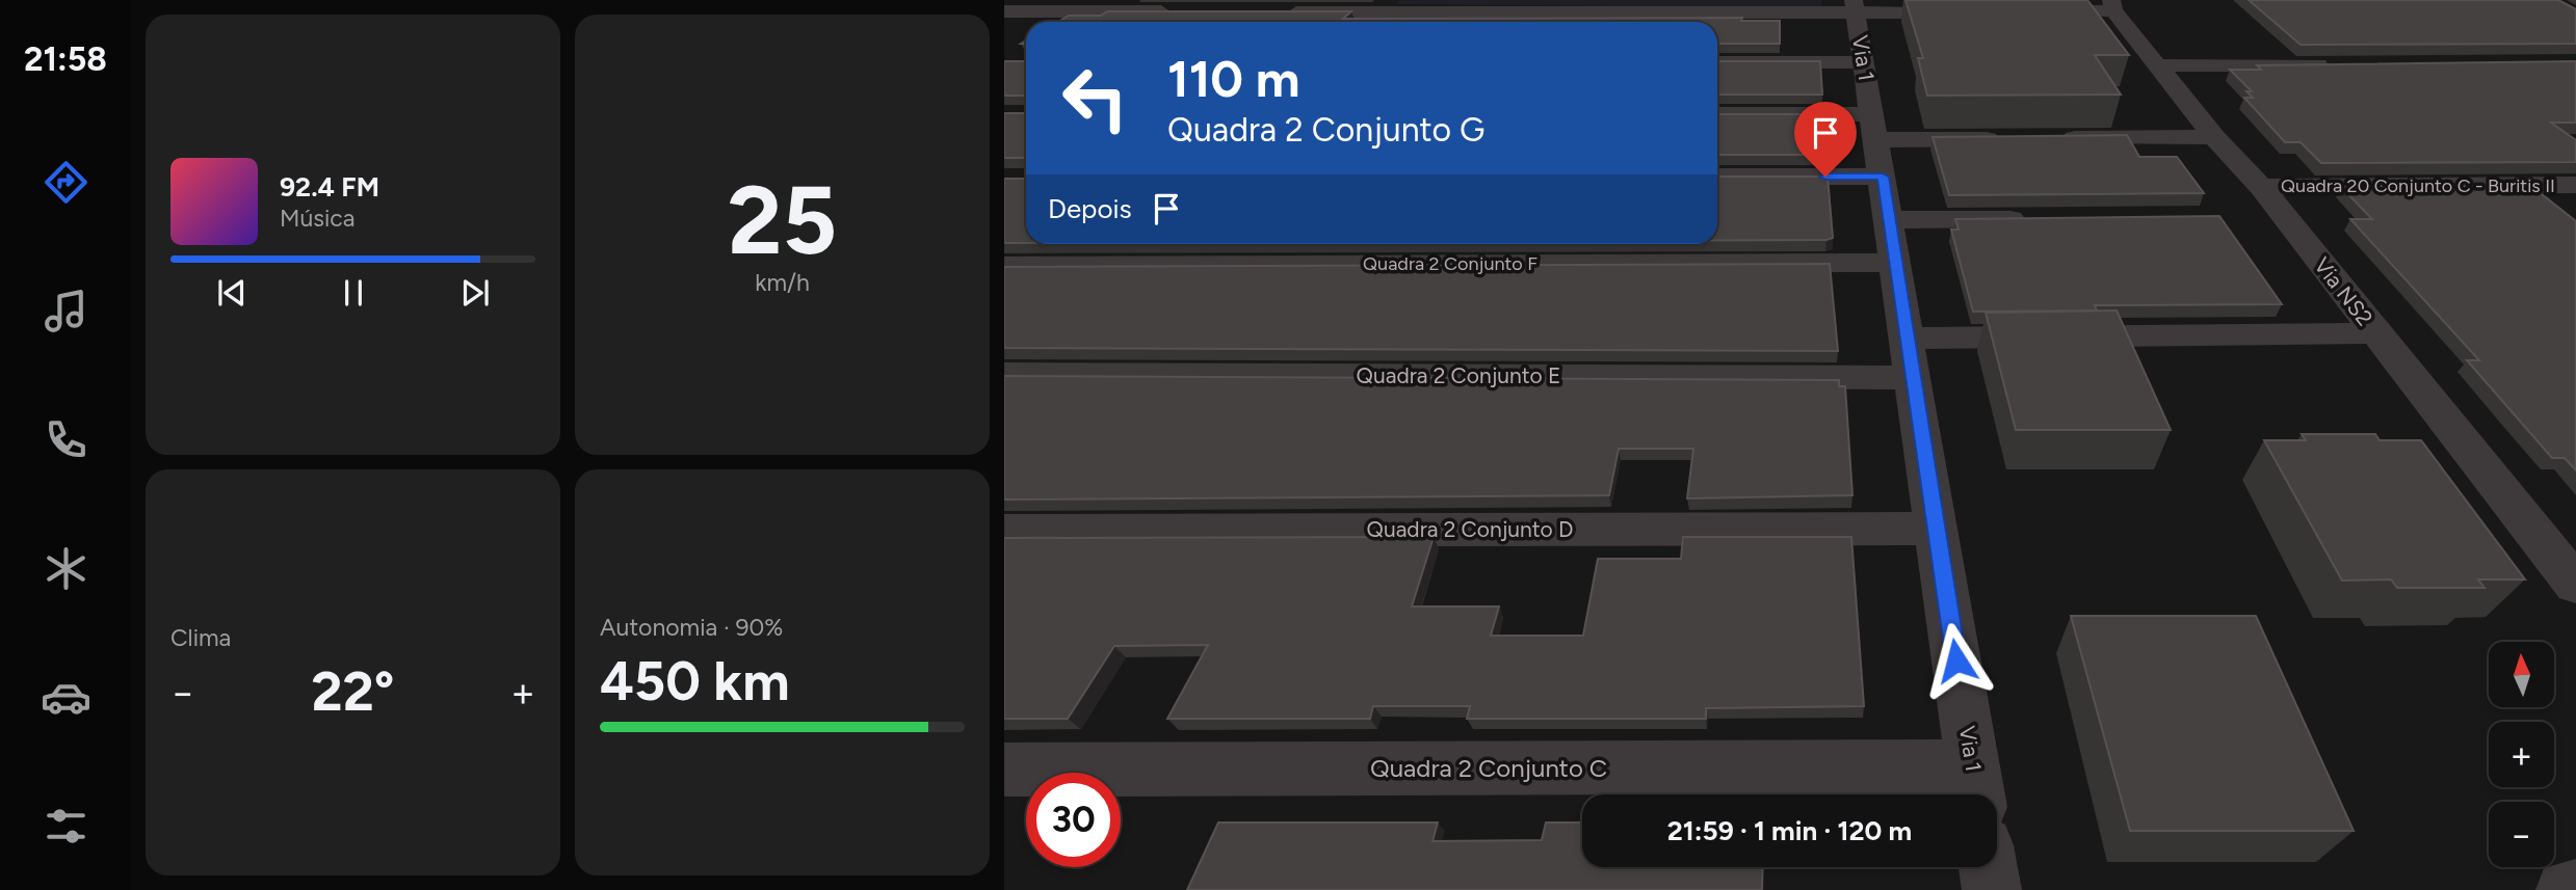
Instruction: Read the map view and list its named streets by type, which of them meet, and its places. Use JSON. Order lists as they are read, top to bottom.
{
  "streets": {
    "street": [
      "Via 1",
      "Quadra 20 Conjunto C - Buritis II",
      "Quadra 2 Conjunto F",
      "Via NS2",
      "Quadra 2 Conjunto E",
      "Quadra 2 Conjunto D",
      "Quadra 2 Conjunto C"
    ]
  },
  "crossings": [
    ["Via 1", "Quadra 2 Conjunto F"],
    ["Via 1", "Quadra 2 Conjunto E"],
    ["Via 1", "Quadra 2 Conjunto D"],
    ["Via 1", "Quadra 2 Conjunto C"],
    ["Quadra 20 Conjunto C - Buritis II", "Via NS2"]
  ],
  "north": "top",
  "page": {
    "tabs": "21:58",
    "tile": [
      ["25", "km/h"],
      "Clima",
      ["Autonomia · 90%", "450 km"]
    ],
    "turn": ["110 m", "Quadra 2 Conjunto G"],
    "song": ["92.4 FM", "Música"],
    "then": "Depois",
    "map_buttons": ["+", "−"],
    "heat": ["−", "22°", "+"],
    "limit": "30",
    "trip": "21:59 · 1 min · 120 m"
  }
}
